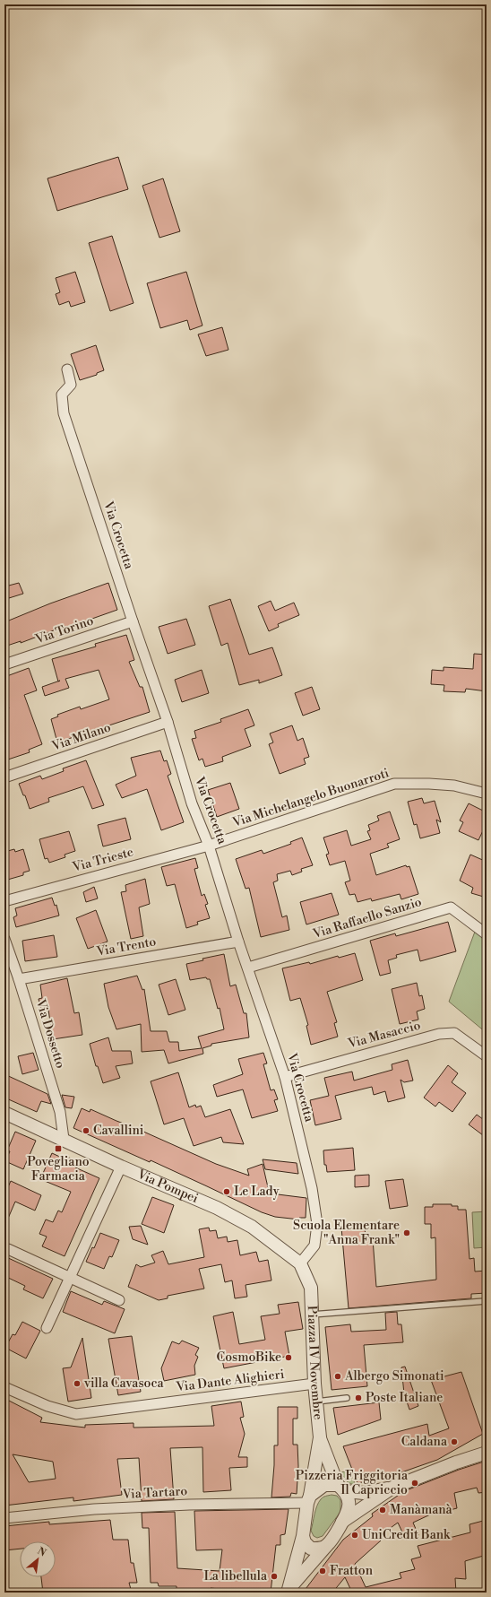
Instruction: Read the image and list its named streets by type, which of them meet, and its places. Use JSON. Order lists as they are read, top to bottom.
{
  "streets": {
    "street": [
      "Via Crocetta",
      "Via Torino",
      "Via Milano",
      "Via Michelangelo Buonarroti",
      "Via Trieste",
      "Via Raffaello Sanzio",
      "Via Trento",
      "Via Dossetto",
      "Via Masaccio",
      "Via Pompei",
      "Piazza IV Novembre",
      "Via Dante Alighieri",
      "Via Tartaro"
    ]
  },
  "crossings": [
    ["Via Crocetta", "Via Torino"],
    ["Via Crocetta", "Via Milano"],
    ["Via Crocetta", "Via Michelangelo Buonarroti"],
    ["Via Crocetta", "Via Trieste"],
    ["Via Crocetta", "Via Raffaello Sanzio"],
    ["Via Crocetta", "Via Trento"],
    ["Via Crocetta", "Via Masaccio"],
    ["Via Crocetta", "Via Pompei"],
    ["Via Michelangelo Buonarroti", "Via Trieste"],
    ["Via Trento", "Via Dossetto"],
    ["Via Dossetto", "Via Pompei"],
    ["Via Pompei", "Piazza IV Novembre"],
    ["Piazza IV Novembre", "Via Dante Alighieri"],
    ["Piazza IV Novembre", "Via Tartaro"]
  ],
  "places": {
    "other": [
      "Cavallini",
      "Le Lady",
      "Scuola Elementare \"Anna Frank\"",
      "CosmoBike",
      "Albergo Simonati",
      "villa Cavasoca",
      "Poste Italiane",
      "Caldana",
      "Pizzeria Friggitoria Il Capriccio",
      "Manàmanà",
      "UniCredit Bank",
      "Fratton",
      "La libellula"
    ],
    "transit": ["Povegliano Farmacia"]
  },
  "north": "top right"
}
